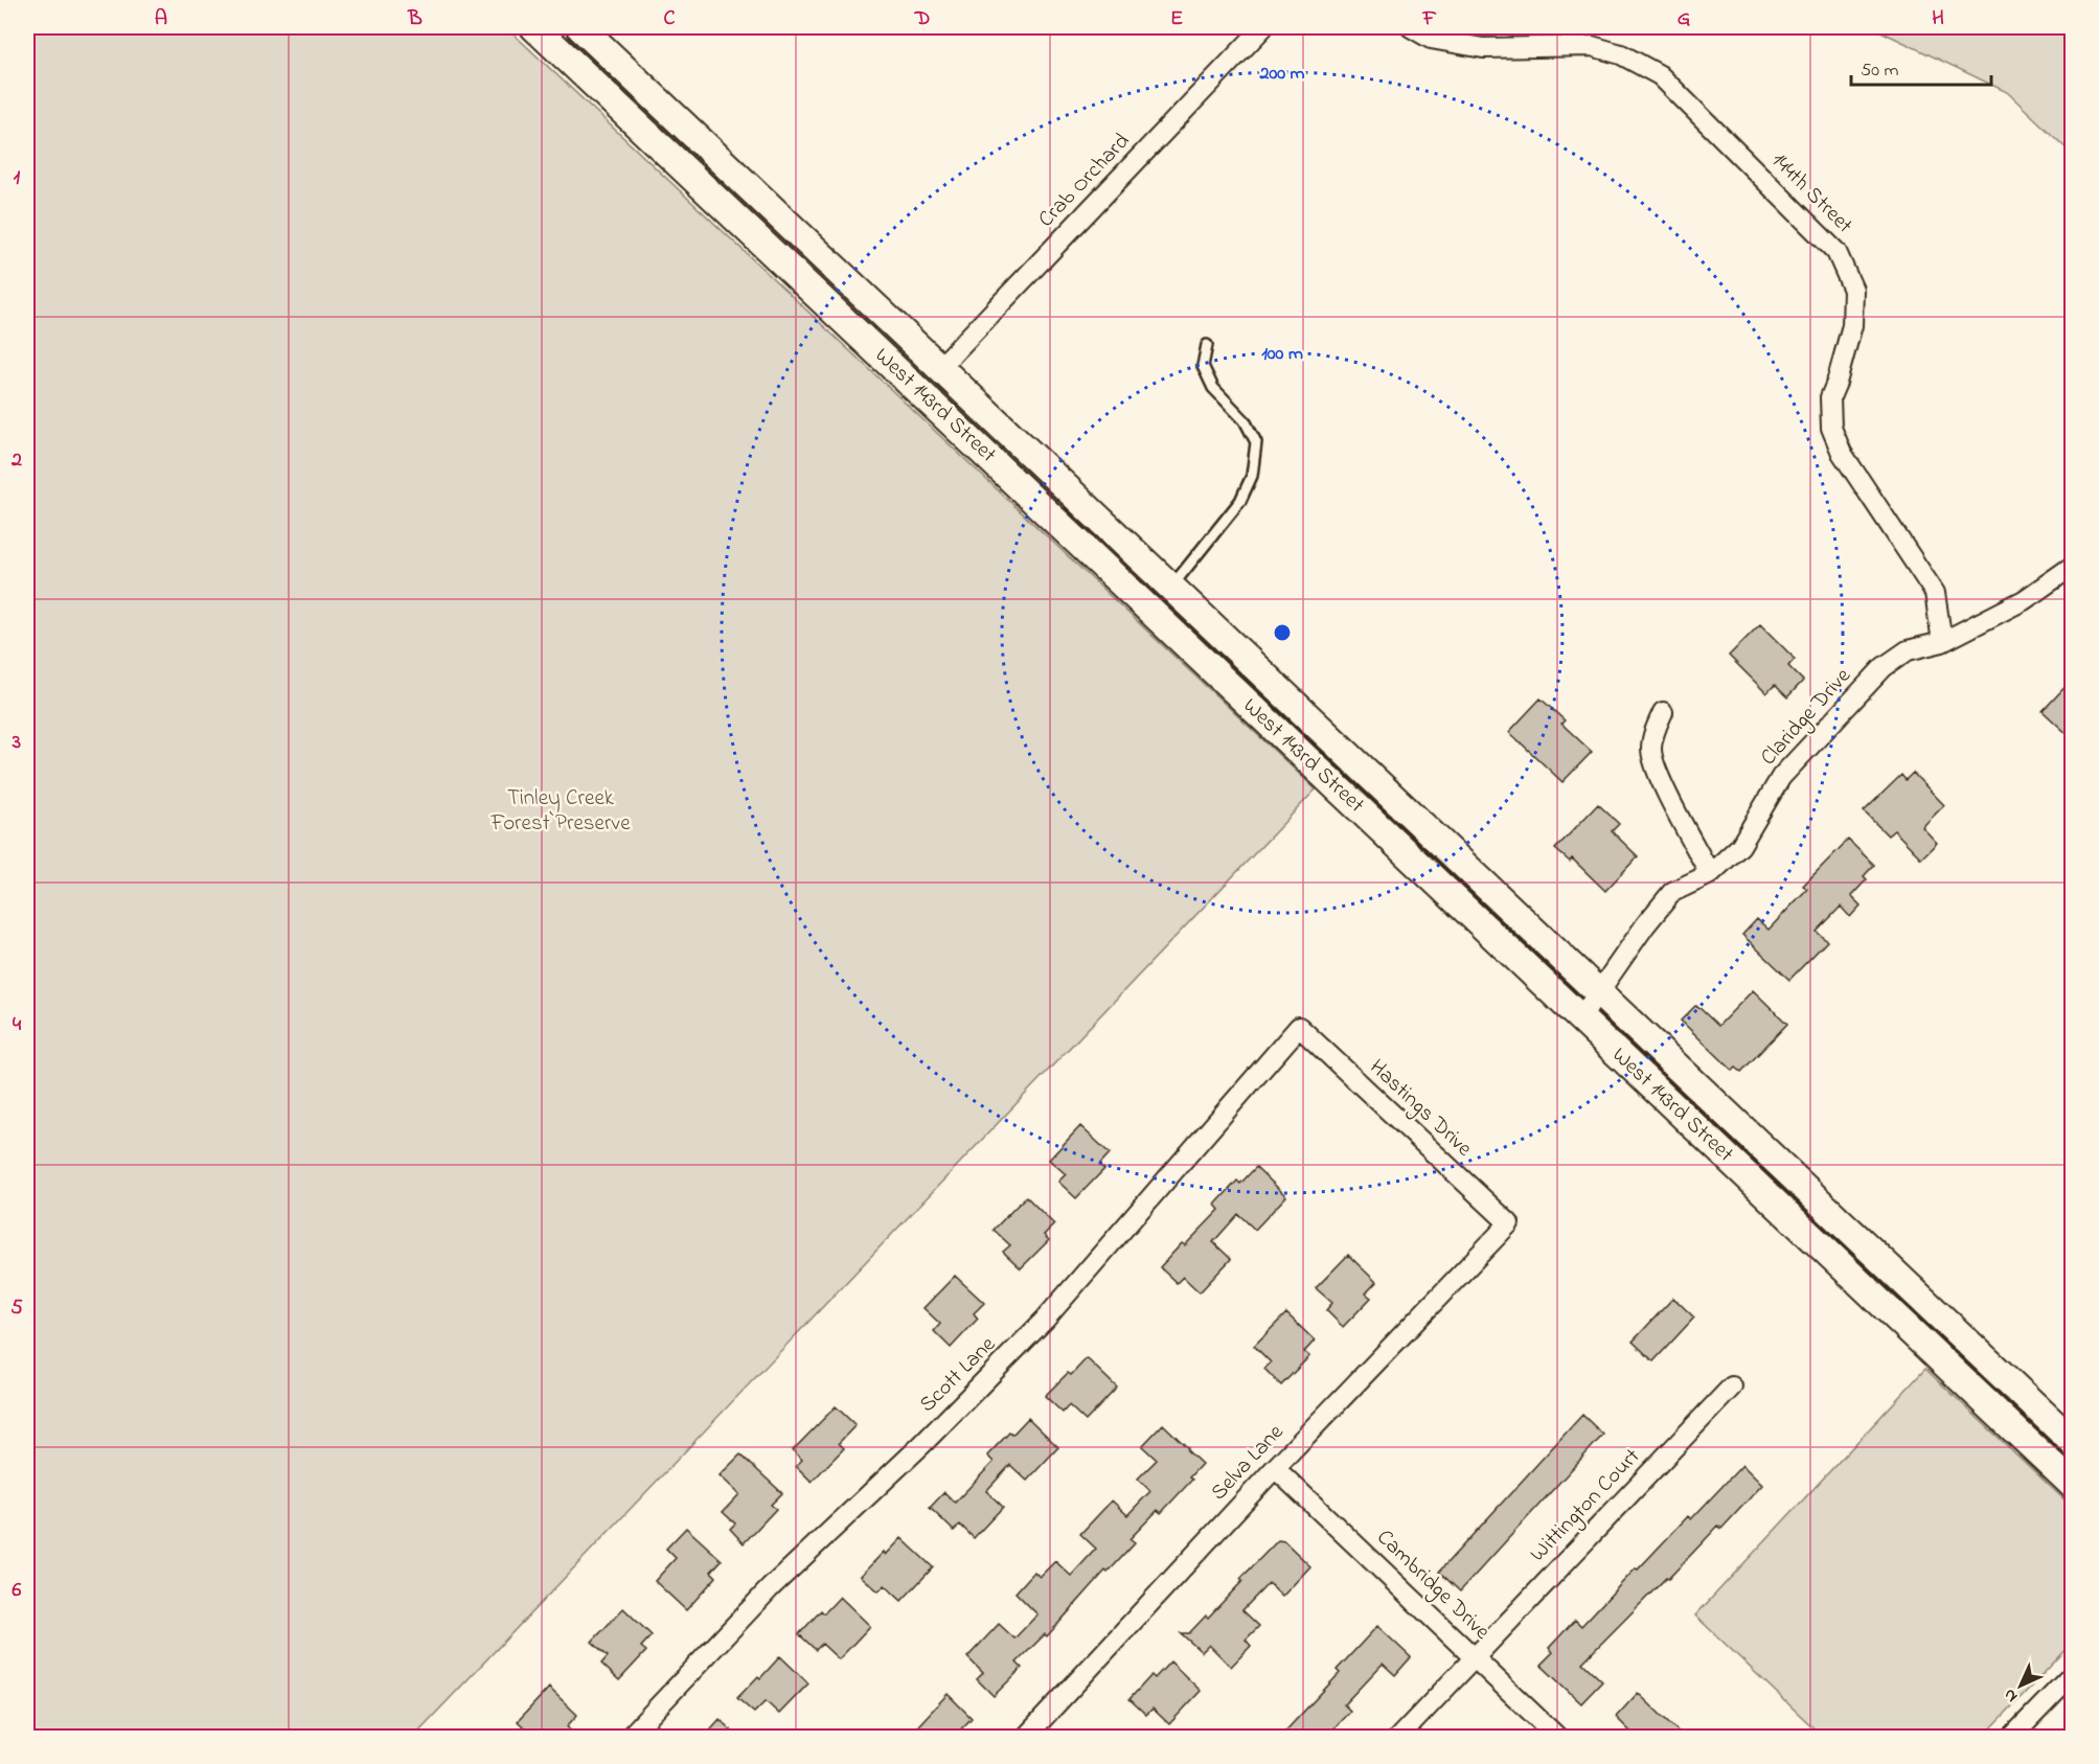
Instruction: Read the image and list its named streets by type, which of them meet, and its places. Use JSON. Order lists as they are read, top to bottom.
{
  "streets": {
    "main road": ["West 143rd Street"],
    "street": [
      "Crab Orchard",
      "144th Street",
      "Claridge Drive",
      "Hastings Drive",
      "Scott Lane",
      "Selva Lane",
      "Wittington Court",
      "Cambridge Drive"
    ]
  },
  "crossings": [
    ["Crab Orchard", "West 143rd Street"],
    ["144th Street", "Claridge Drive"],
    ["West 143rd Street", "Claridge Drive"],
    ["Hastings Drive", "Scott Lane"],
    ["Hastings Drive", "Selva Lane"],
    ["Selva Lane", "Cambridge Drive"],
    ["Wittington Court", "Cambridge Drive"]
  ],
  "parks": ["Tinley Creek Forest Preserve"],
  "scale_bar": "50 m",
  "north": "bottom left",
  "grid": {
    "columns": [
      "A",
      "B",
      "C",
      "D",
      "E",
      "F",
      "G",
      "H"
    ],
    "rows": [
      "1",
      "2",
      "3",
      "4",
      "5",
      "6"
    ]
  },
  "rings": ["200 m", "100 m"]
}
